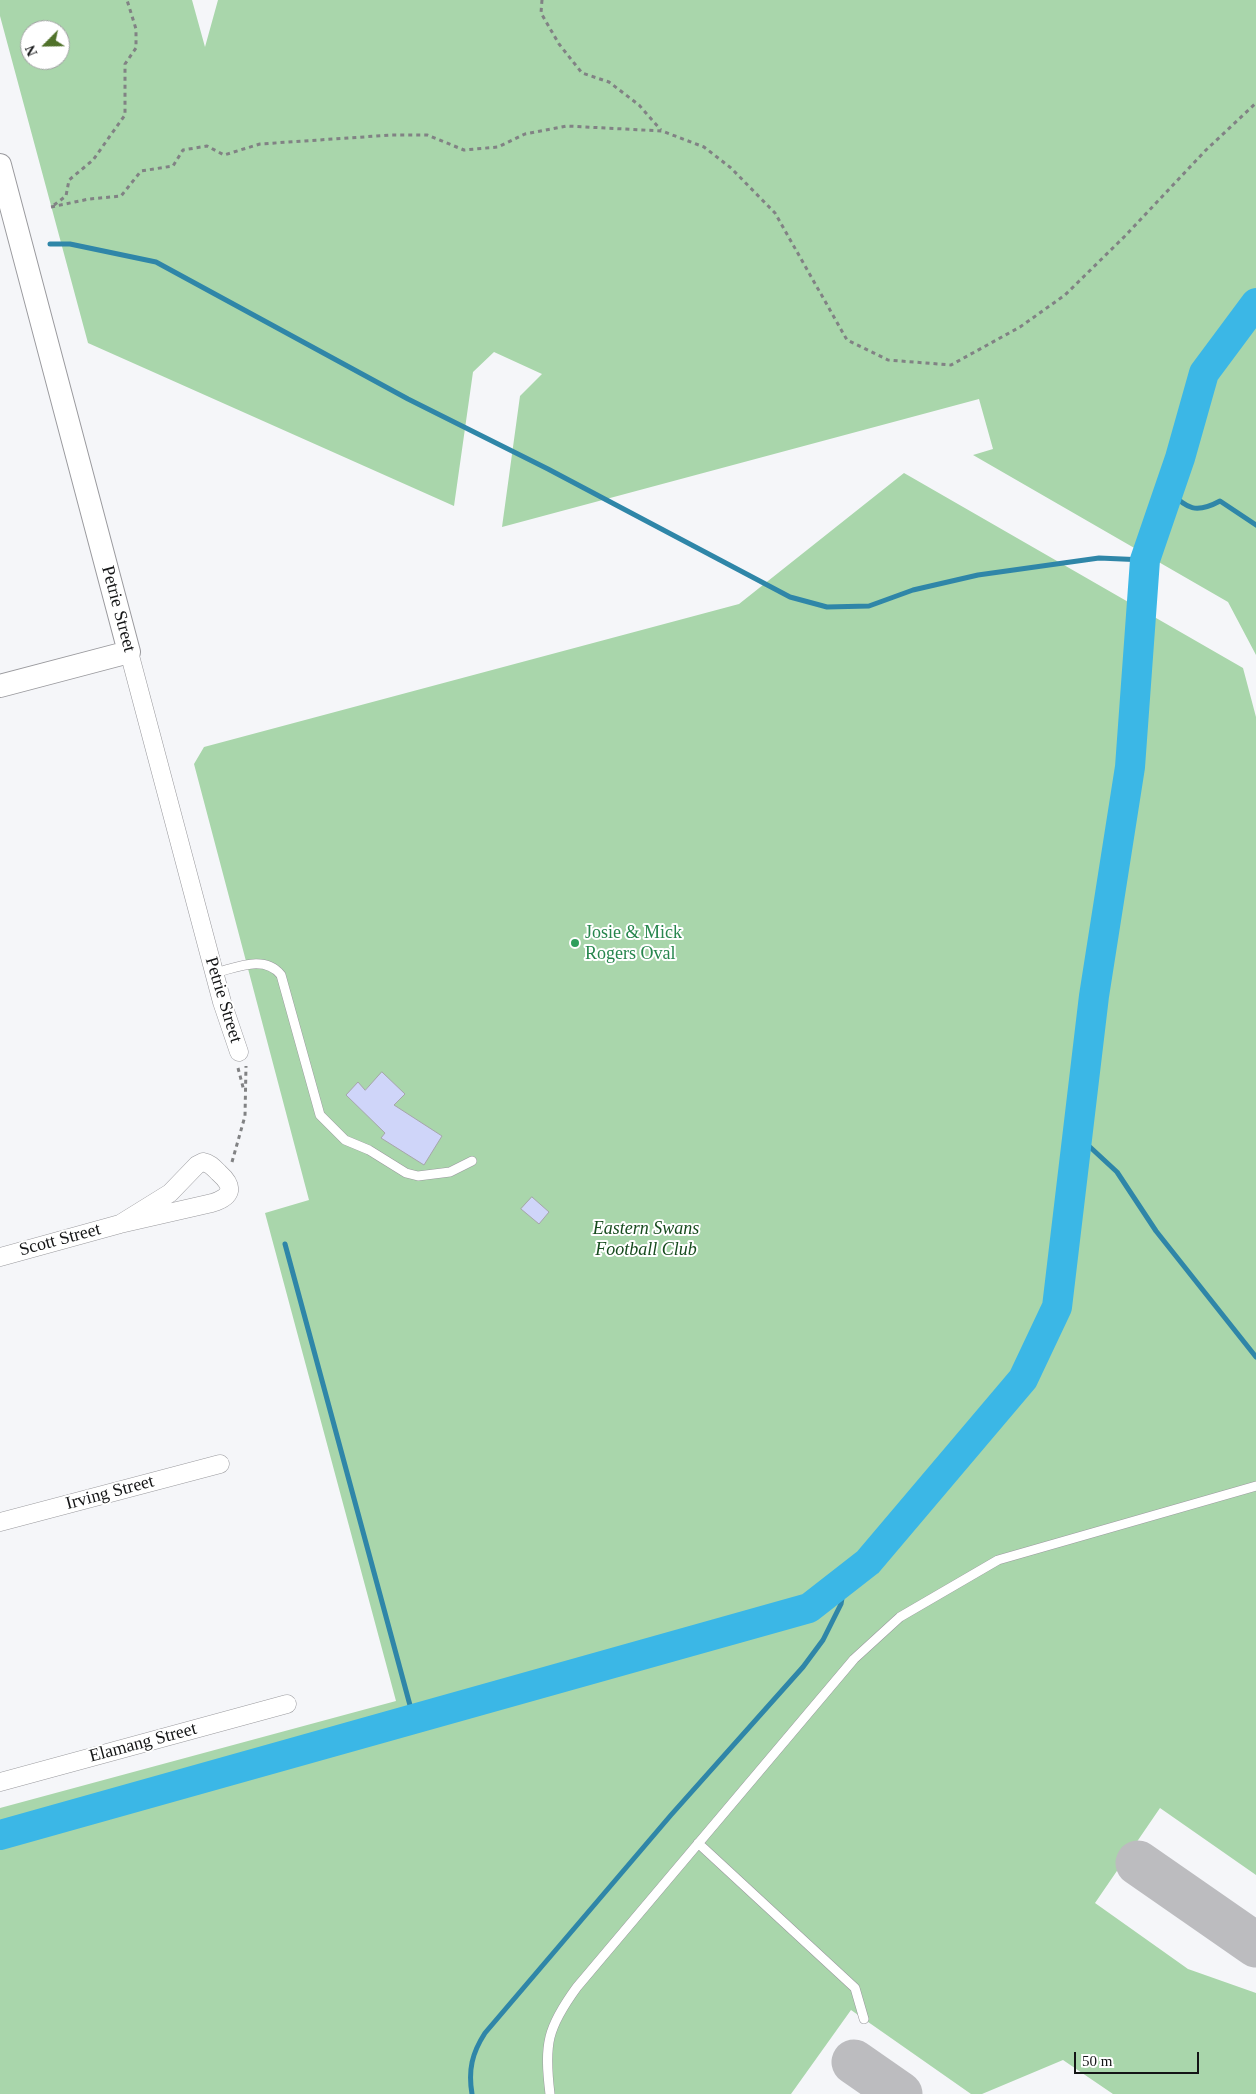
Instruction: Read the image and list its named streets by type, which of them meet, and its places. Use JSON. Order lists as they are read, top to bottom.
{
  "streets": {
    "street": [
      "Petrie Street",
      "Scott Street",
      "Irving Street",
      "Elamang Street"
    ]
  },
  "parks": ["Eastern Swans Football Club"],
  "places": ["Josie & Mick Rogers Oval"],
  "scale_bar": "50 m",
  "north": "bottom left"
}
